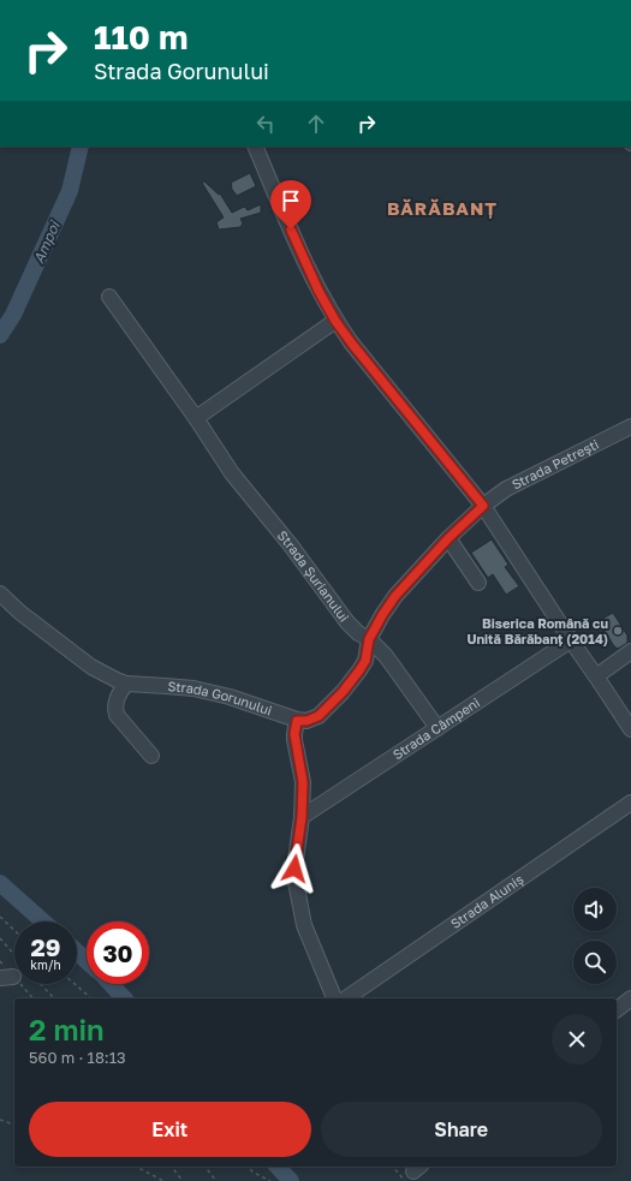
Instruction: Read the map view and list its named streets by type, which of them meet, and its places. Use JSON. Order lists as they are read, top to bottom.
{
  "streets": {
    "street": [
      "Strada Petrești",
      "Strada Șurianului",
      "Strada Gorunului",
      "Strada Câmpeni",
      "Strada Aluniș"
    ]
  },
  "crossings": [
    ["Strada Șurianului", "Strada Câmpeni"]
  ],
  "districts": ["BĂRĂBANȚ"],
  "water": ["Ampoi"],
  "places": ["Biserica Română cu Unită Bărăbanț (2014)"],
  "page": {
    "turn": ["110 m", "Strada Gorunului"],
    "speed": "29 km/h",
    "limit": "30",
    "heading": ["2 min", "560 m · 18:13"],
    "buttons": ["Exit", "Share"]
  }
}
